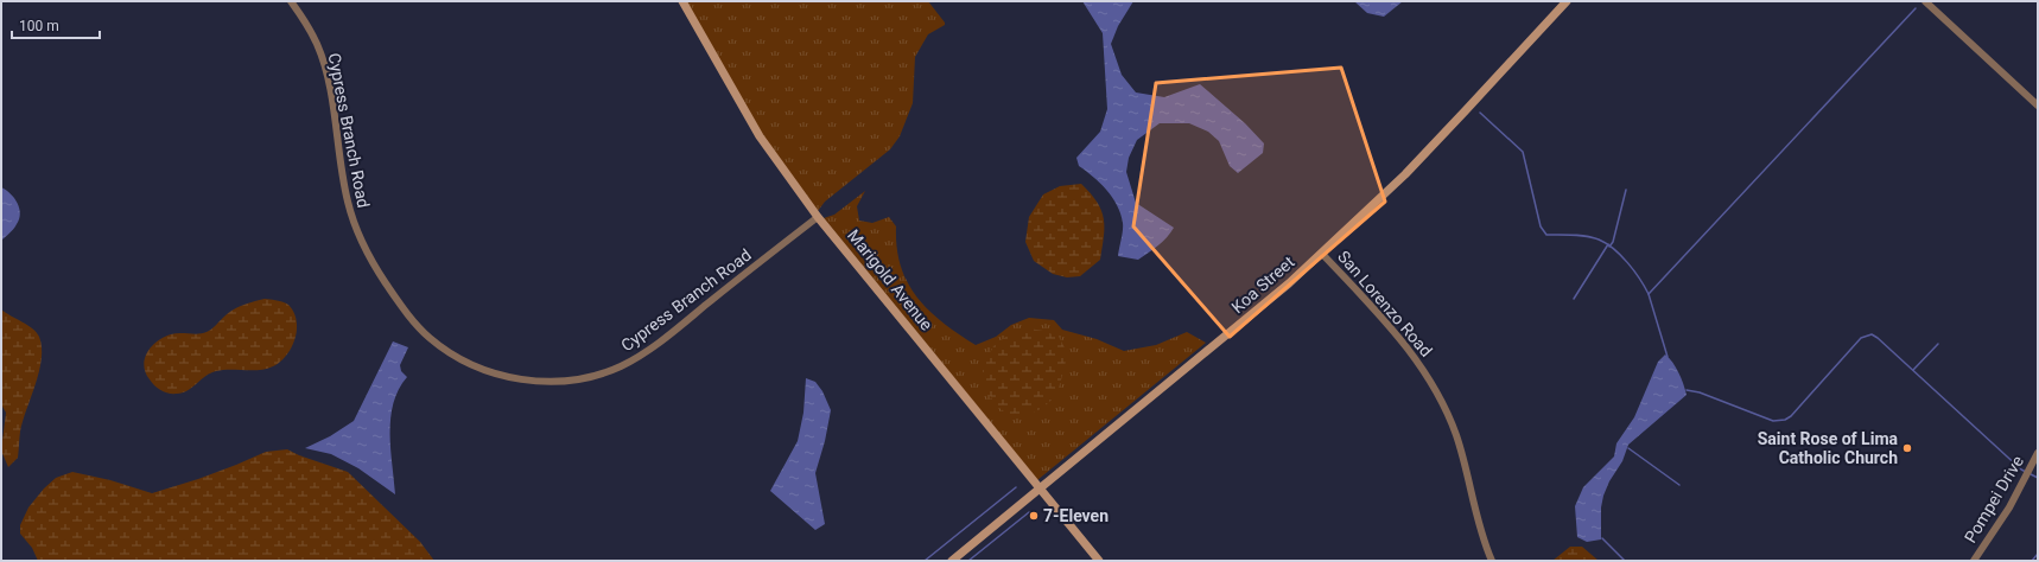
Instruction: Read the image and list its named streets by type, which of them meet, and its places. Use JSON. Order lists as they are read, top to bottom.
{
  "streets": {
    "main road": ["Marigold Avenue", "Koa Street"],
    "street": ["Cypress Branch Road", "San Lorenzo Road", "Pompei Drive"]
  },
  "crossings": [
    ["Cypress Branch Road", "Marigold Avenue"],
    ["Marigold Avenue", "Koa Street"],
    ["Koa Street", "San Lorenzo Road"]
  ],
  "places": ["Saint Rose of Lima Catholic Church", "7-Eleven"],
  "scale_bar": "100 m"
}
